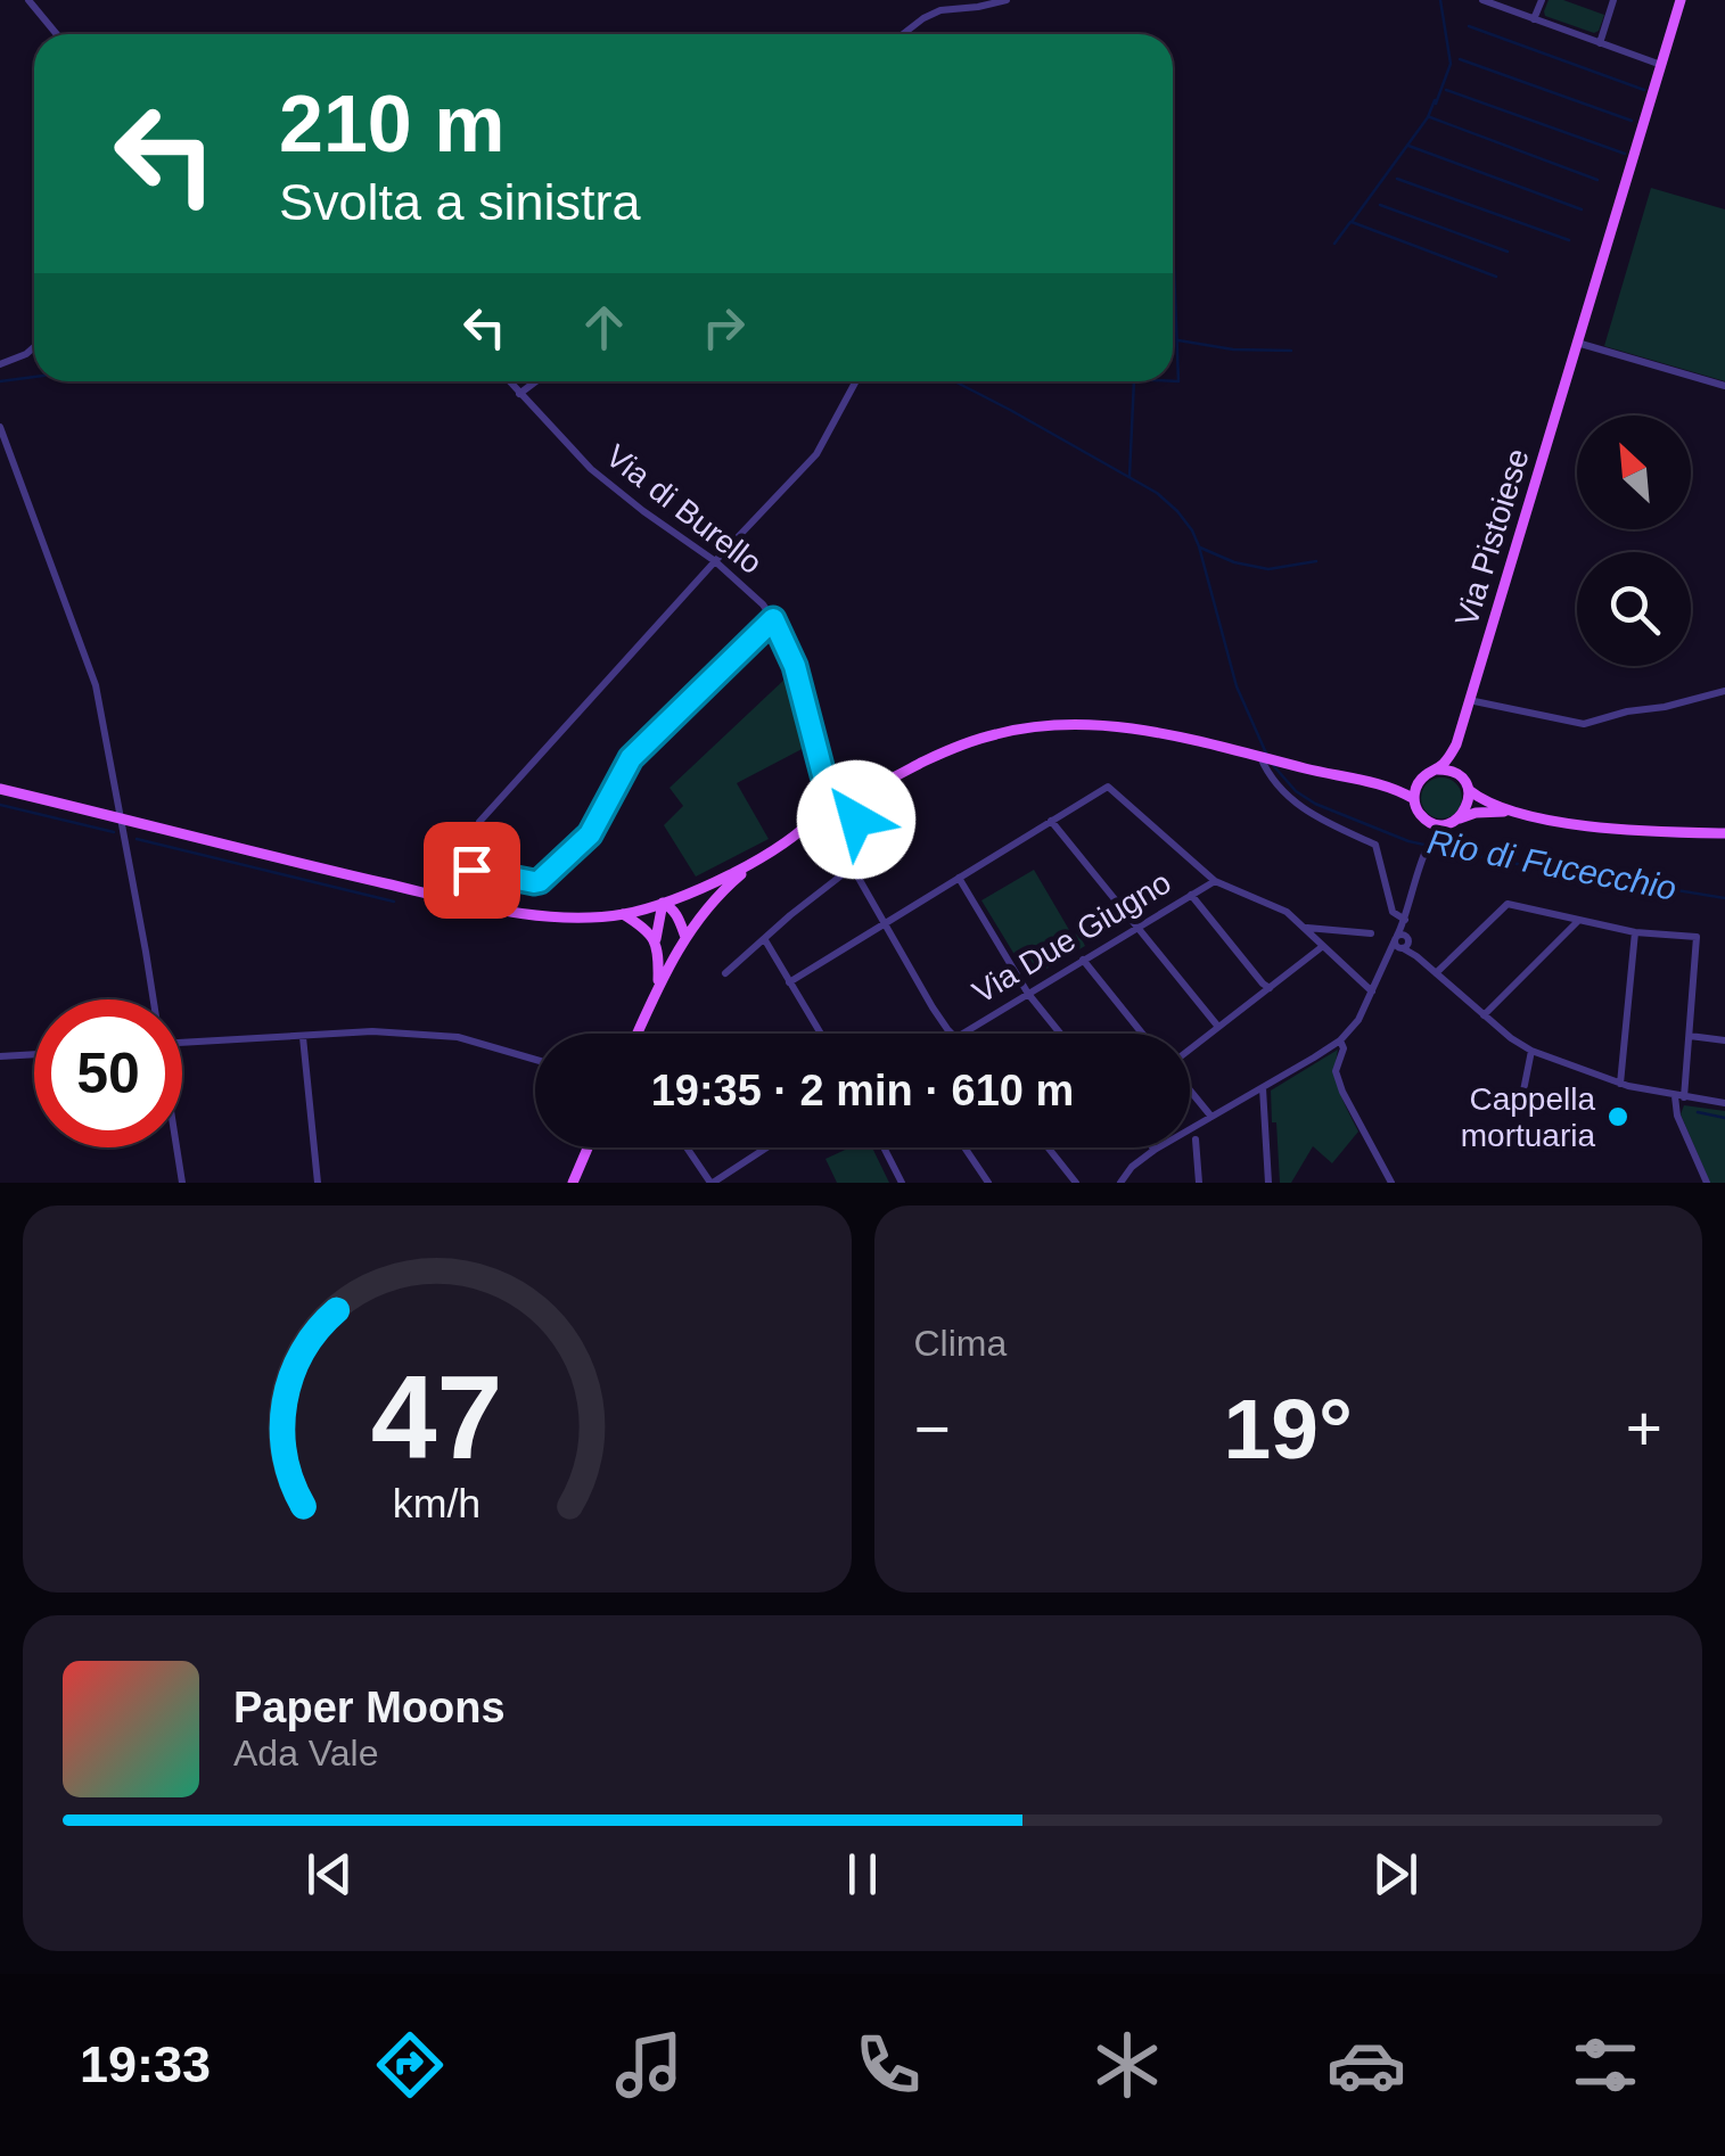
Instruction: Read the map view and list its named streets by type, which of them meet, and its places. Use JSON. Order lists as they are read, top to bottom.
{
  "streets": {
    "main road": ["Via Pistoiese"],
    "street": ["Via di Burello", "Via Due Giugno"]
  },
  "water": ["Rio di Fucecchio"],
  "places": ["Cappella mortuaria"],
  "north": "top left",
  "page": {
    "turn": ["210 m", "Svolta a sinistra"],
    "limit": "50",
    "trip": "19:35 · 2 min · 610 m",
    "tile": "Clima",
    "heat": ["−", "19°", "+"],
    "song": ["Paper Moons", "Ada Vale"],
    "tabs": "19:33",
    "gauge": ["47", "km/h"]
  }
}
